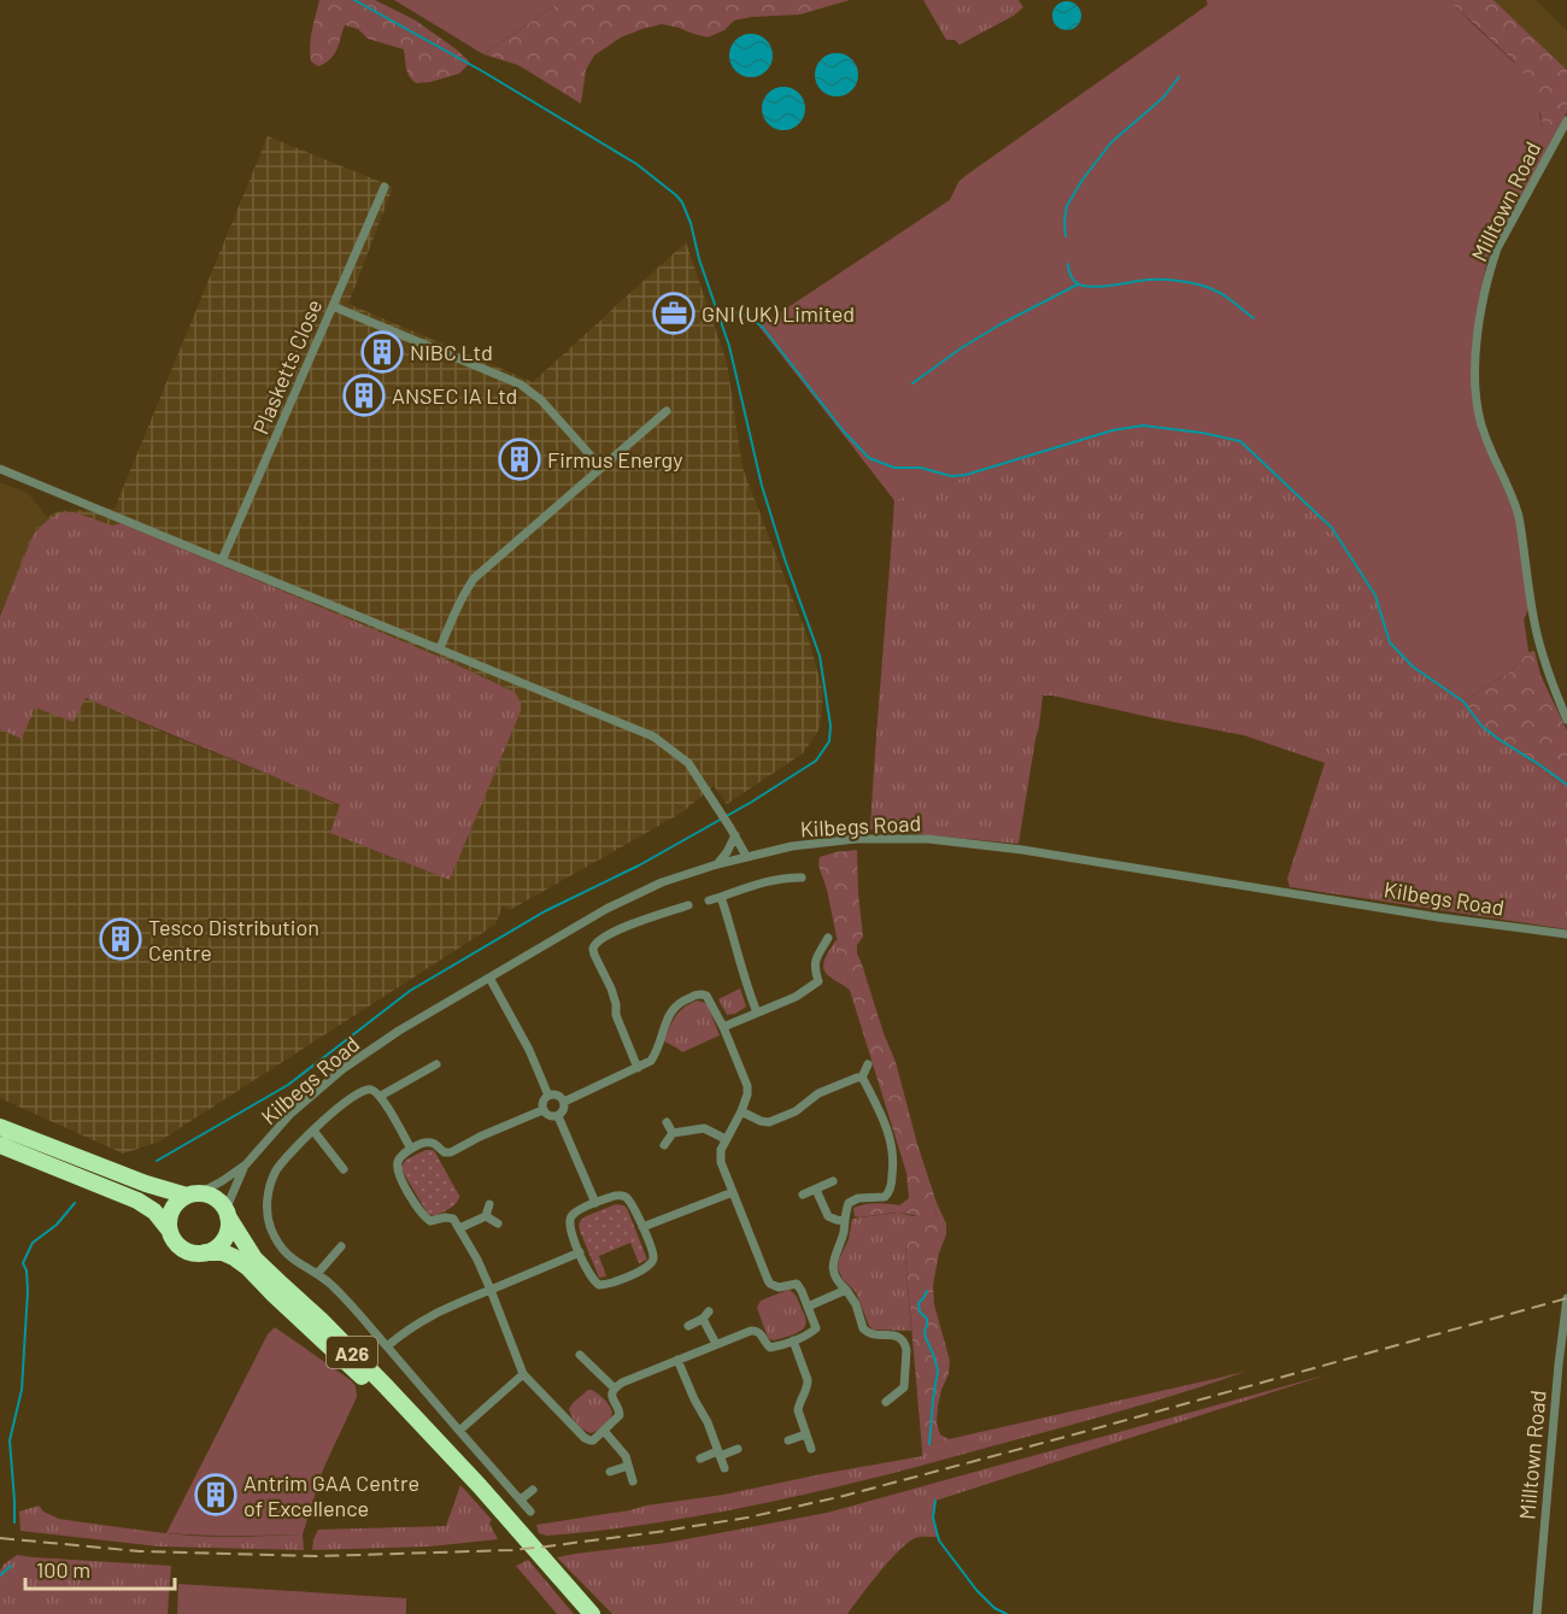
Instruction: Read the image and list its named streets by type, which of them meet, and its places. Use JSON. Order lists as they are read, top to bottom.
{
  "streets": {
    "highway": ["A26"],
    "street": ["Milltown Road", "Plasketts Close", "Kilbegs Road"]
  },
  "crossings": [
    ["Kilbegs Road", "A26"]
  ],
  "places": {
    "office": ["GNI (UK) Limited"],
    "building": [
      "NIBC Ltd",
      "ANSEC IA Ltd",
      "Firmus Energy",
      "Tesco Distribution Centre",
      "Antrim GAA Centre of Excellence"
    ]
  },
  "scale_bar": "100 m"
}
